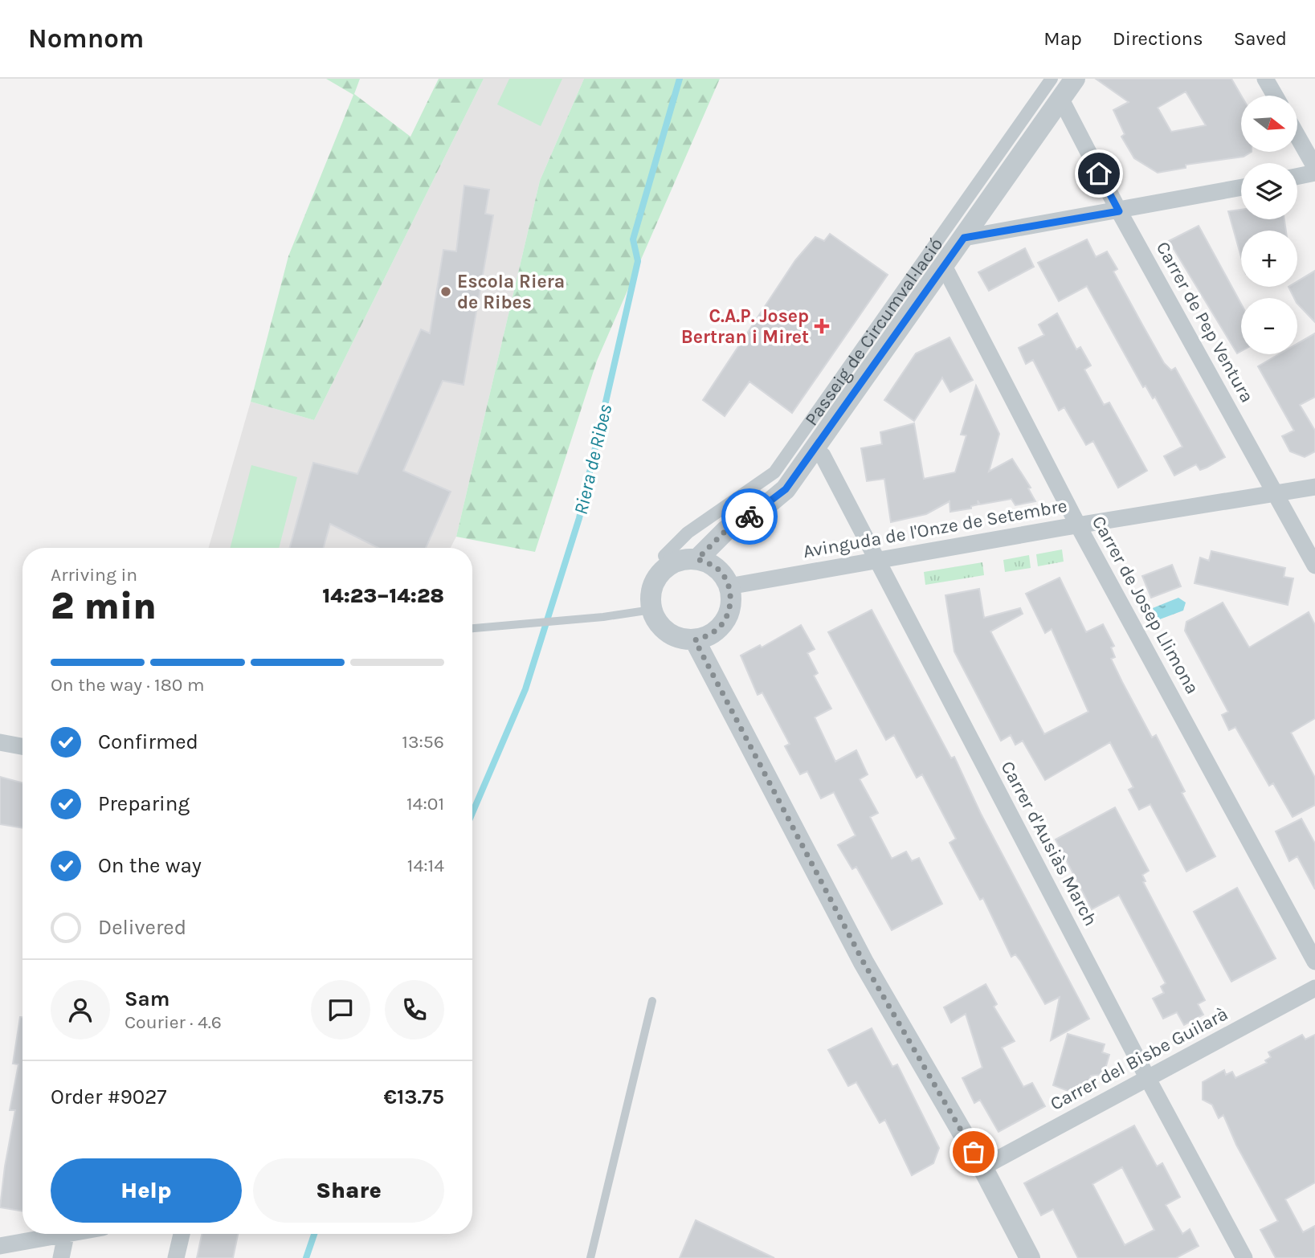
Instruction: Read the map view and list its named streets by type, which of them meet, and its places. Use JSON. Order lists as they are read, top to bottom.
{
  "streets": {
    "street": [
      "Carrer de Pep Ventura",
      "Passeig de Circumval·lació",
      "Avinguda de l'Onze de Setembre",
      "Carrer de Josep Llimona",
      "Carrer d'Ausiàs March",
      "Carrer del Bisbe Guilarà"
    ]
  },
  "crossings": [
    ["Carrer de Pep Ventura", "Passeig de Circumval·lació"],
    ["Carrer de Pep Ventura", "Avinguda de l'Onze de Setembre"],
    ["Passeig de Circumval·lació", "Avinguda de l'Onze de Setembre"],
    ["Passeig de Circumval·lació", "Carrer de Josep Llimona"],
    ["Passeig de Circumval·lació", "Carrer d'Ausiàs March"],
    ["Avinguda de l'Onze de Setembre", "Carrer de Josep Llimona"],
    ["Avinguda de l'Onze de Setembre", "Carrer d'Ausiàs March"],
    ["Carrer d'Ausiàs March", "Carrer del Bisbe Guilarà"]
  ],
  "water": ["Riera de Ribes"],
  "places": {
    "other": ["Escola Riera de Ribes"],
    "health": ["C.A.P. Josep Bertran i Miret"]
  },
  "north": "right",
  "page": {
    "header": "Nomnom",
    "nav": ["Map", "Directions", "Saved"],
    "map_buttons": ["+", "−"],
    "heading": ["2 min", "Arriving in", "14:23–14:28"],
    "panel": [
      "Sam",
      "Courier · 4.6",
      "Order #9027",
      "€13.75"
    ],
    "bar": "On the way · 180 m",
    "list": [
      ["Confirmed", "13:56"],
      ["Preparing", "14:01"],
      ["On the way", "14:14"],
      "Delivered"
    ],
    "buttons": ["Help", "Share"]
  }
}
